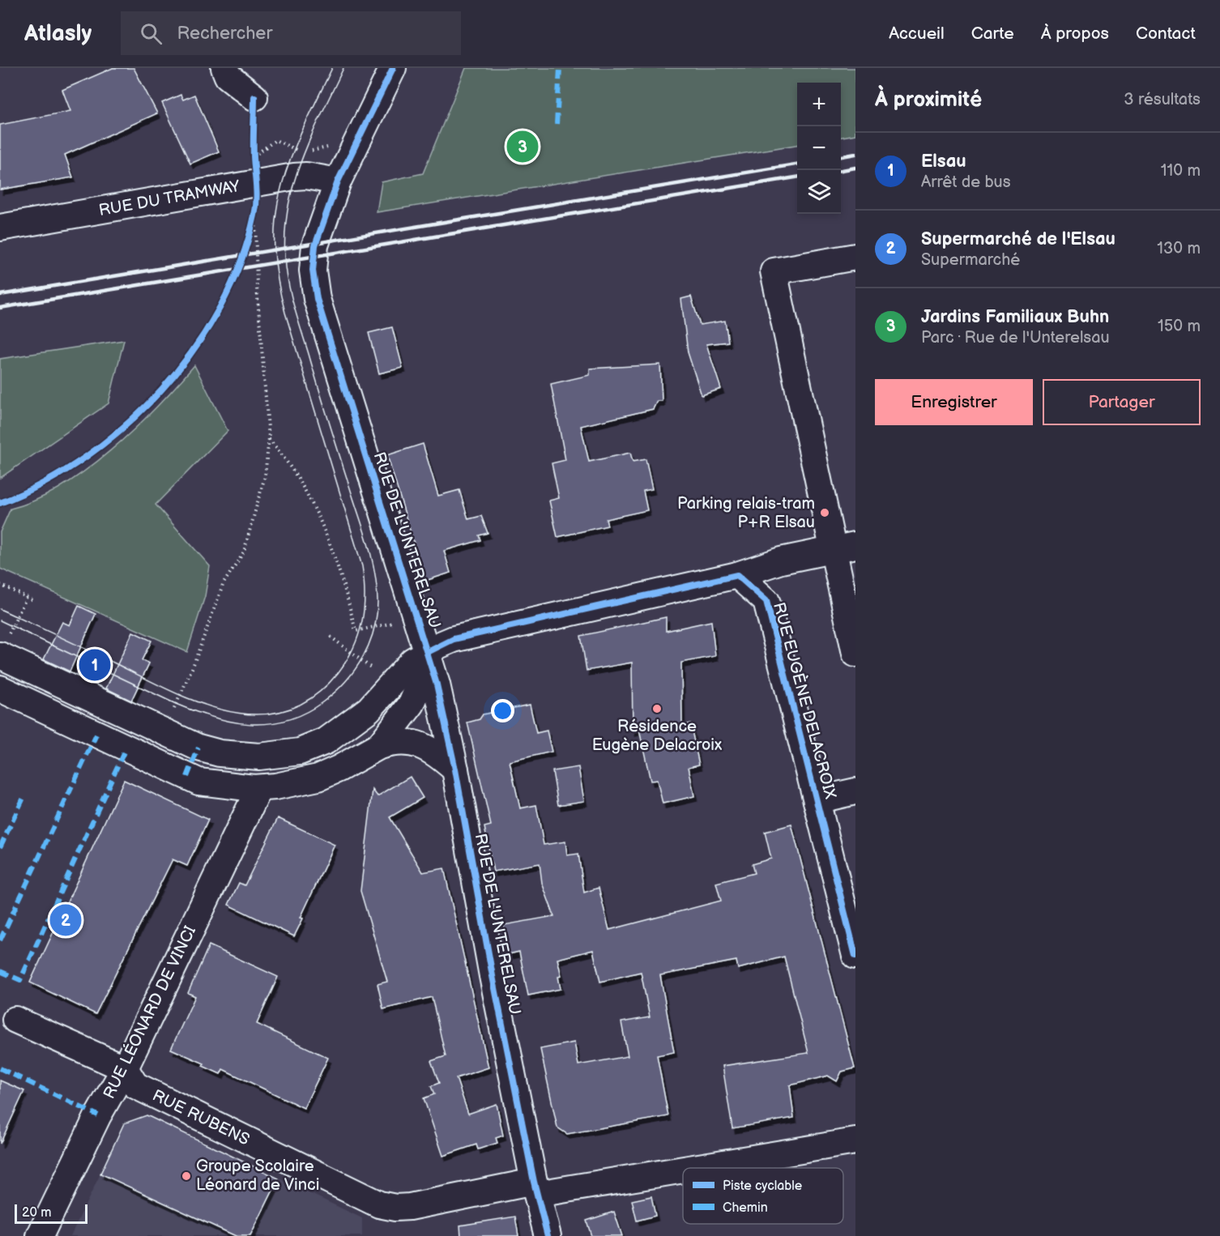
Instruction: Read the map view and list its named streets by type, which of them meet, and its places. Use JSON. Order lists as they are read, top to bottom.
{
  "streets": {
    "street": [
      "RUE DU TRAMWAY",
      "RUE DE L'UNTERELSAU",
      "RUE EUGÈNE DELACROIX",
      "RUE LÉONARD DE VINCI",
      "RUE RUBENS"
    ]
  },
  "crossings": [
    ["RUE DU TRAMWAY", "RUE DE L'UNTERELSAU"],
    ["RUE DE L'UNTERELSAU", "RUE RUBENS"],
    ["RUE LÉONARD DE VINCI", "RUE RUBENS"]
  ],
  "places": ["Parking relais-tram P+R Elsau", "Résidence Eugène Delacroix", "Groupe Scolaire Léonard de Vinci"],
  "legend": ["Piste cyclable", "Chemin"],
  "scale_bar": "20 m",
  "page": {
    "header": "Atlasly",
    "search": "Rechercher",
    "nav": [
      "Accueil",
      "Carte",
      "À propos",
      "Contact"
    ],
    "heading": ["À proximité", "3 résultats"],
    "map_buttons": ["+", "−"],
    "pins": ["3", "1", "2"],
    "list": [
      {
        "mark": "1",
        "name": "Elsau",
        "note": "Arrêt de bus",
        "value": "110 m"
      },
      {
        "mark": "2",
        "name": "Supermarché de l'Elsau",
        "note": "Supermarché",
        "value": "130 m"
      },
      {
        "mark": "3",
        "name": "Jardins Familiaux Buhn",
        "note": "Parc · Rue de l'Unterelsau",
        "value": "150 m"
      }
    ],
    "buttons": ["Enregistrer", "Partager"],
    "scale": "20 m"
  }
}
